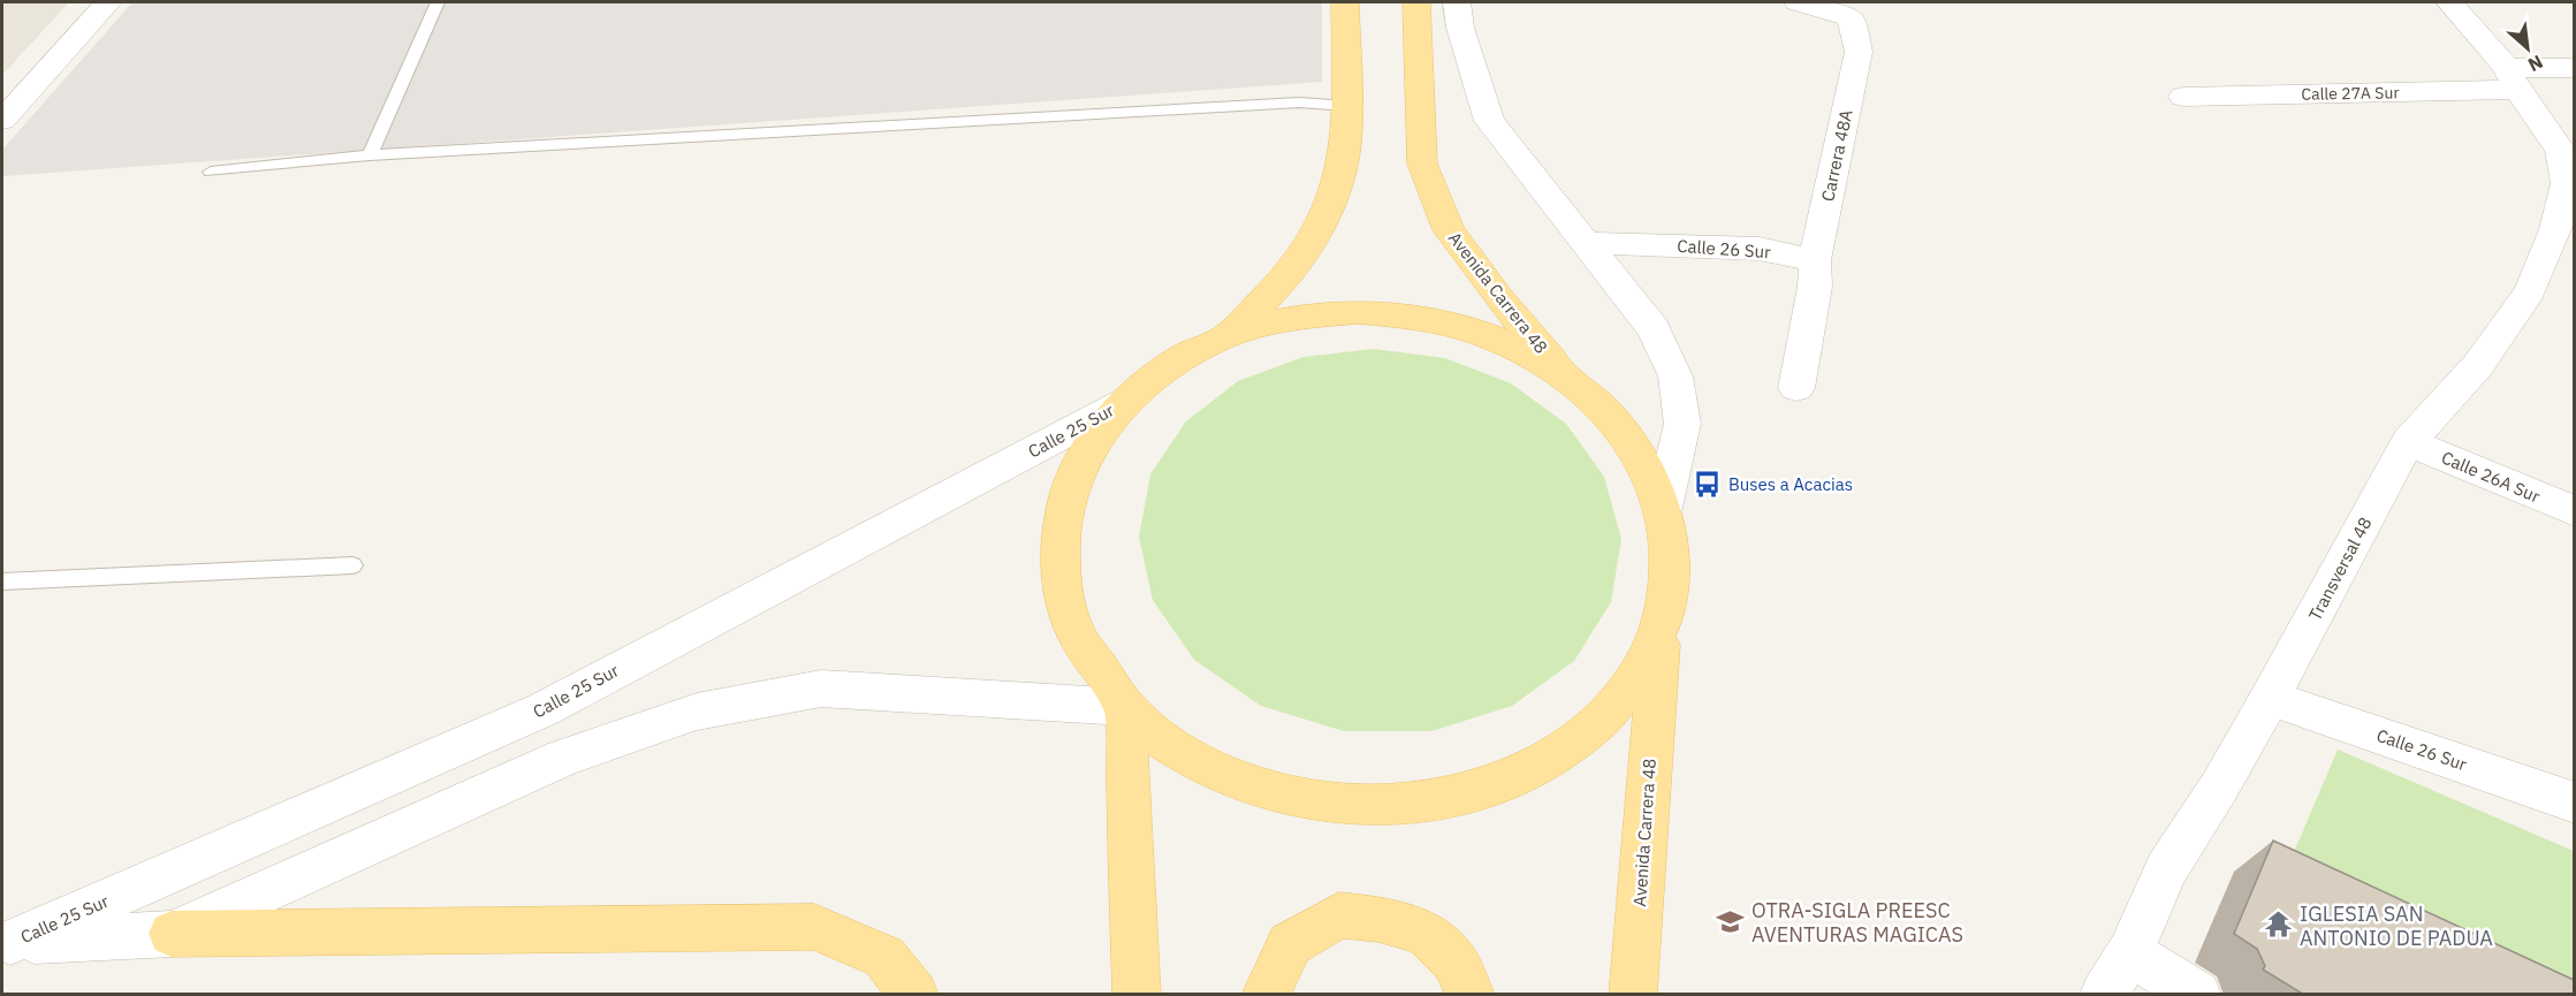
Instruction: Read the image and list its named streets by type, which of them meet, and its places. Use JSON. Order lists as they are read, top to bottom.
{
  "streets": {
    "main road": ["Avenida Carrera 48"],
    "street": [
      "Calle 27A Sur",
      "Carrera 48A",
      "Calle 26 Sur",
      "Calle 25 Sur",
      "Calle 26A Sur",
      "Transversal 48"
    ]
  },
  "crossings": [
    ["Carrera 48A", "Calle 26 Sur"],
    ["Calle 26 Sur", "Transversal 48"],
    ["Calle 26A Sur", "Transversal 48"]
  ],
  "places": {
    "bus stop": ["Buses a Acacias"],
    "school or university": ["OTRA-SIGLA PREESC AVENTURAS MAGICAS"],
    "temple": ["IGLESIA SAN ANTONIO DE PADUA"]
  },
  "north": "bottom right"
}
